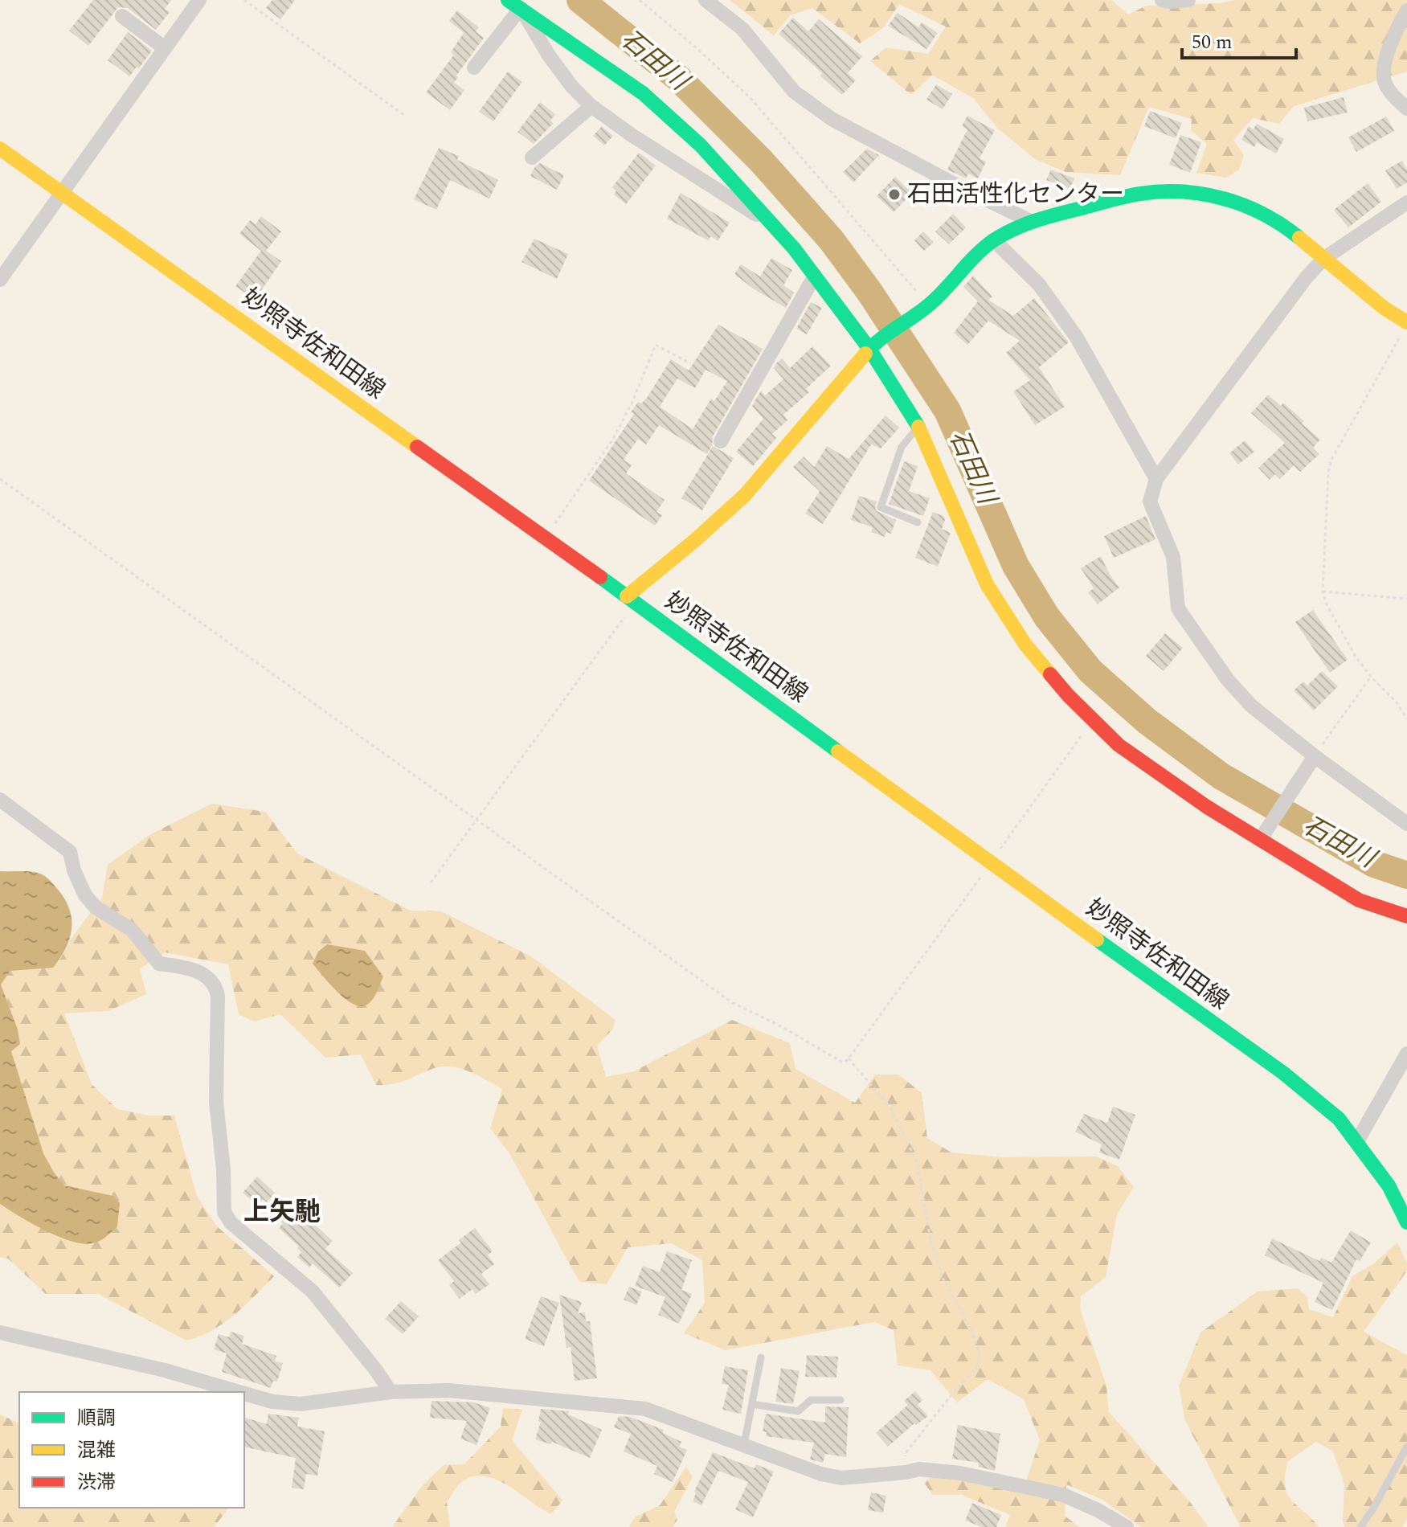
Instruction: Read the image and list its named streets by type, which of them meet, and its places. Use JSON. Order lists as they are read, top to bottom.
{
  "streets": {
    "street": ["妙照寺佐和田線"]
  },
  "districts": ["上矢馳"],
  "water": ["石田川"],
  "places": ["石田活性化センター"],
  "legend": ["順調", "混雑", "渋滞"],
  "scale_bar": "50 m"
}
